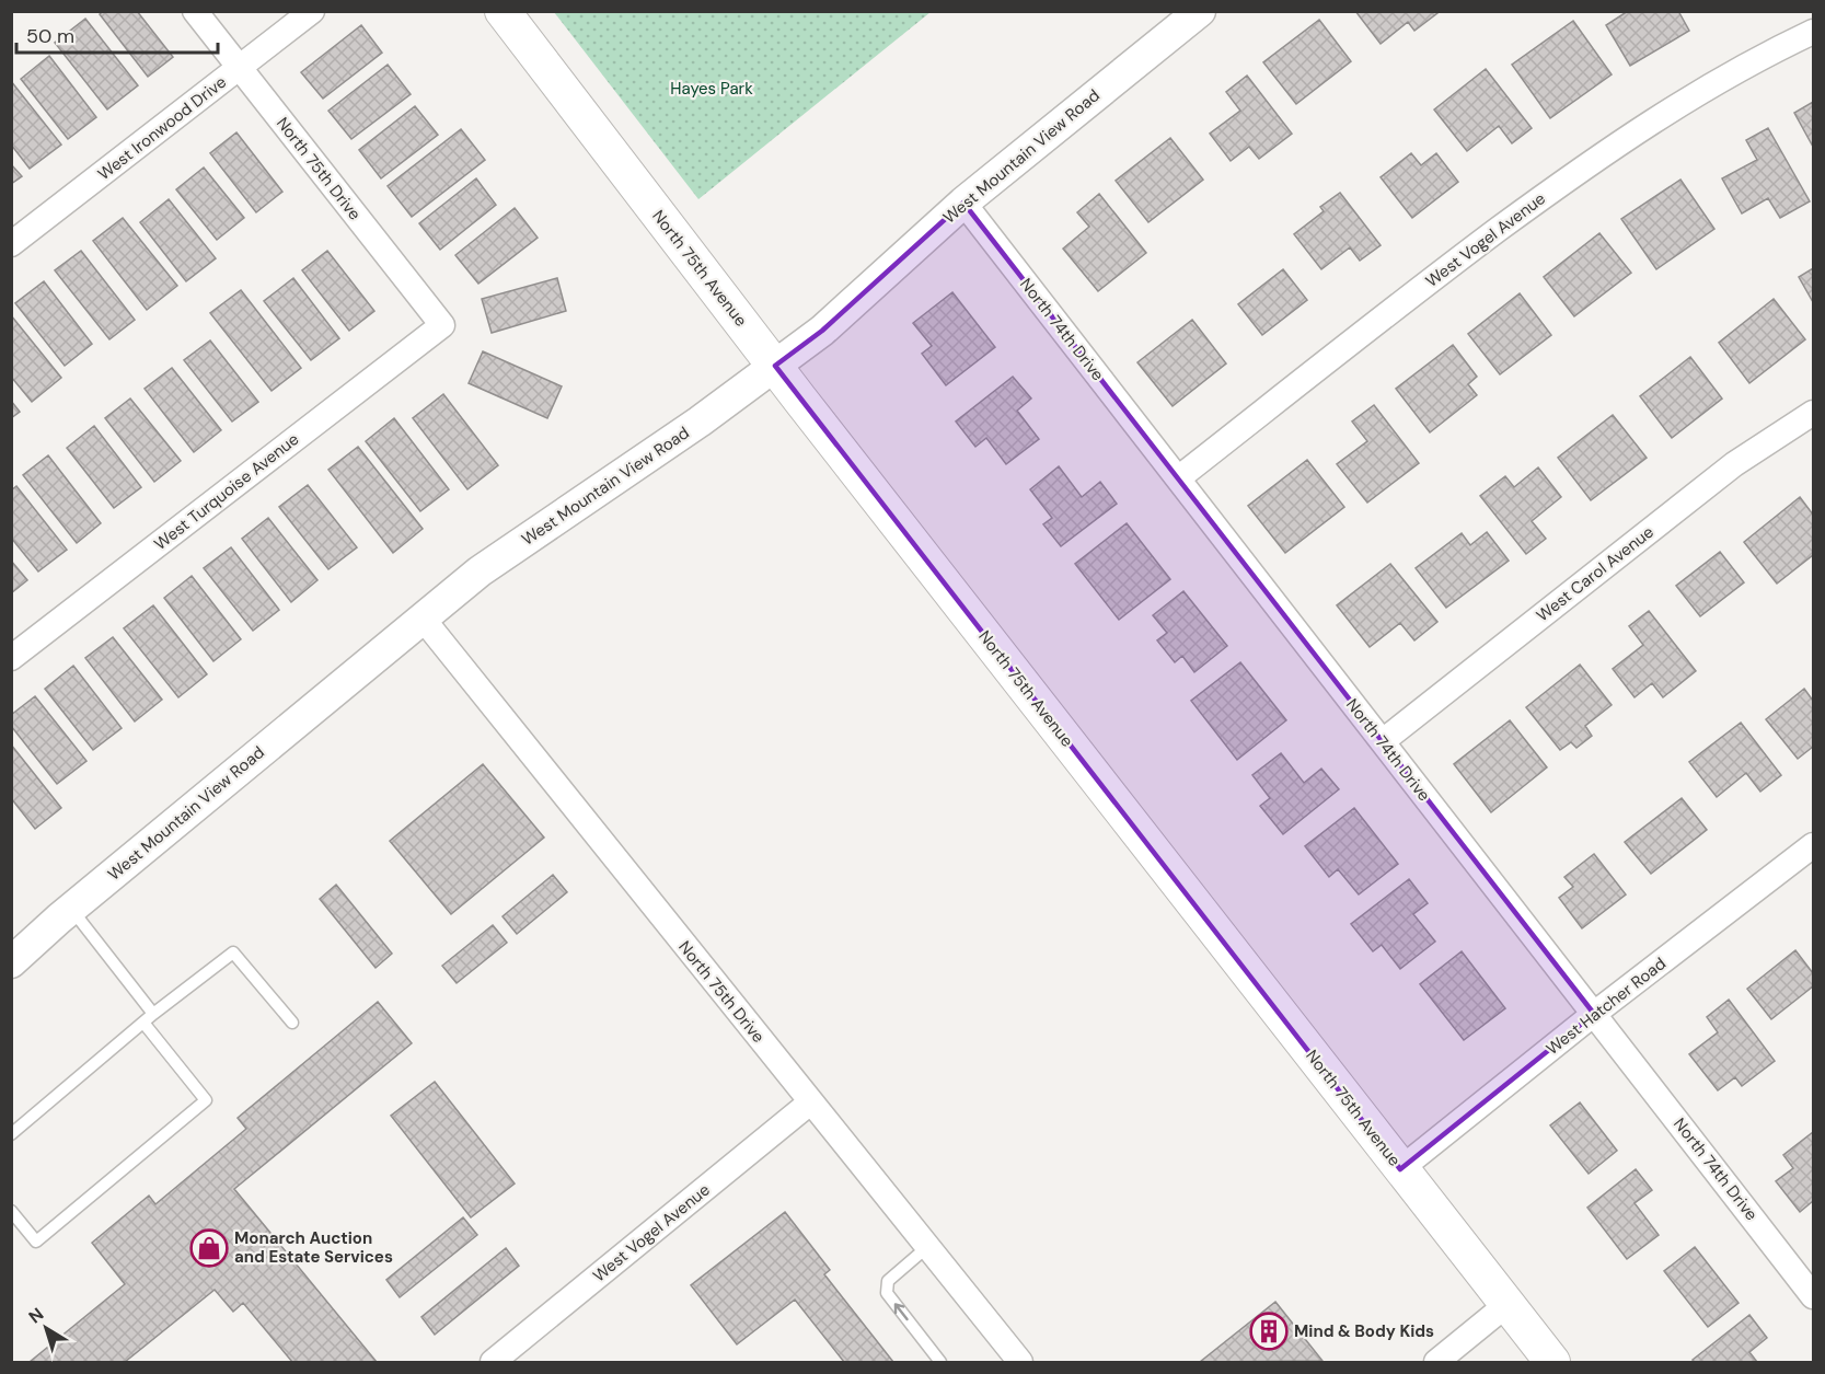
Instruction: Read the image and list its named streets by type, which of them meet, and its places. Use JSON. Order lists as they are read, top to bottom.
{
  "streets": {
    "main road": ["North 75th Avenue"],
    "street": [
      "West Ironwood Drive",
      "West Mountain View Road",
      "North 75th Drive",
      "West Vogel Avenue",
      "North 74th Drive",
      "West Turquoise Avenue",
      "West Carol Avenue",
      "West Hatcher Road"
    ]
  },
  "crossings": [
    ["West Ironwood Drive", "North 75th Drive"],
    ["West Mountain View Road", "North 75th Drive"],
    ["West Mountain View Road", "North 75th Avenue"],
    ["West Mountain View Road", "North 74th Drive"],
    ["North 75th Drive", "West Vogel Avenue"],
    ["North 75th Drive", "West Turquoise Avenue"],
    ["West Vogel Avenue", "North 74th Drive"],
    ["North 75th Avenue", "West Hatcher Road"],
    ["North 74th Drive", "West Carol Avenue"],
    ["North 74th Drive", "West Hatcher Road"]
  ],
  "parks": ["Hayes Park"],
  "places": {
    "shop": ["Monarch Auction and Estate Services"],
    "building": ["Mind & Body Kids"]
  },
  "scale_bar": "50 m",
  "north": "top left"
}
